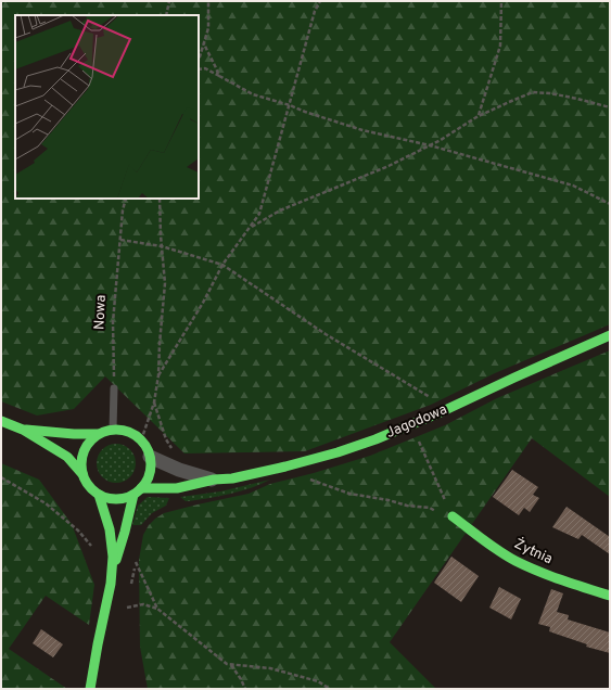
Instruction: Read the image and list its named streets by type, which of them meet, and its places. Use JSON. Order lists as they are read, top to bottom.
{
  "streets": {
    "street": ["Jagodowa", "Żytnia"],
    "path": ["Nowa"]
  }
}
